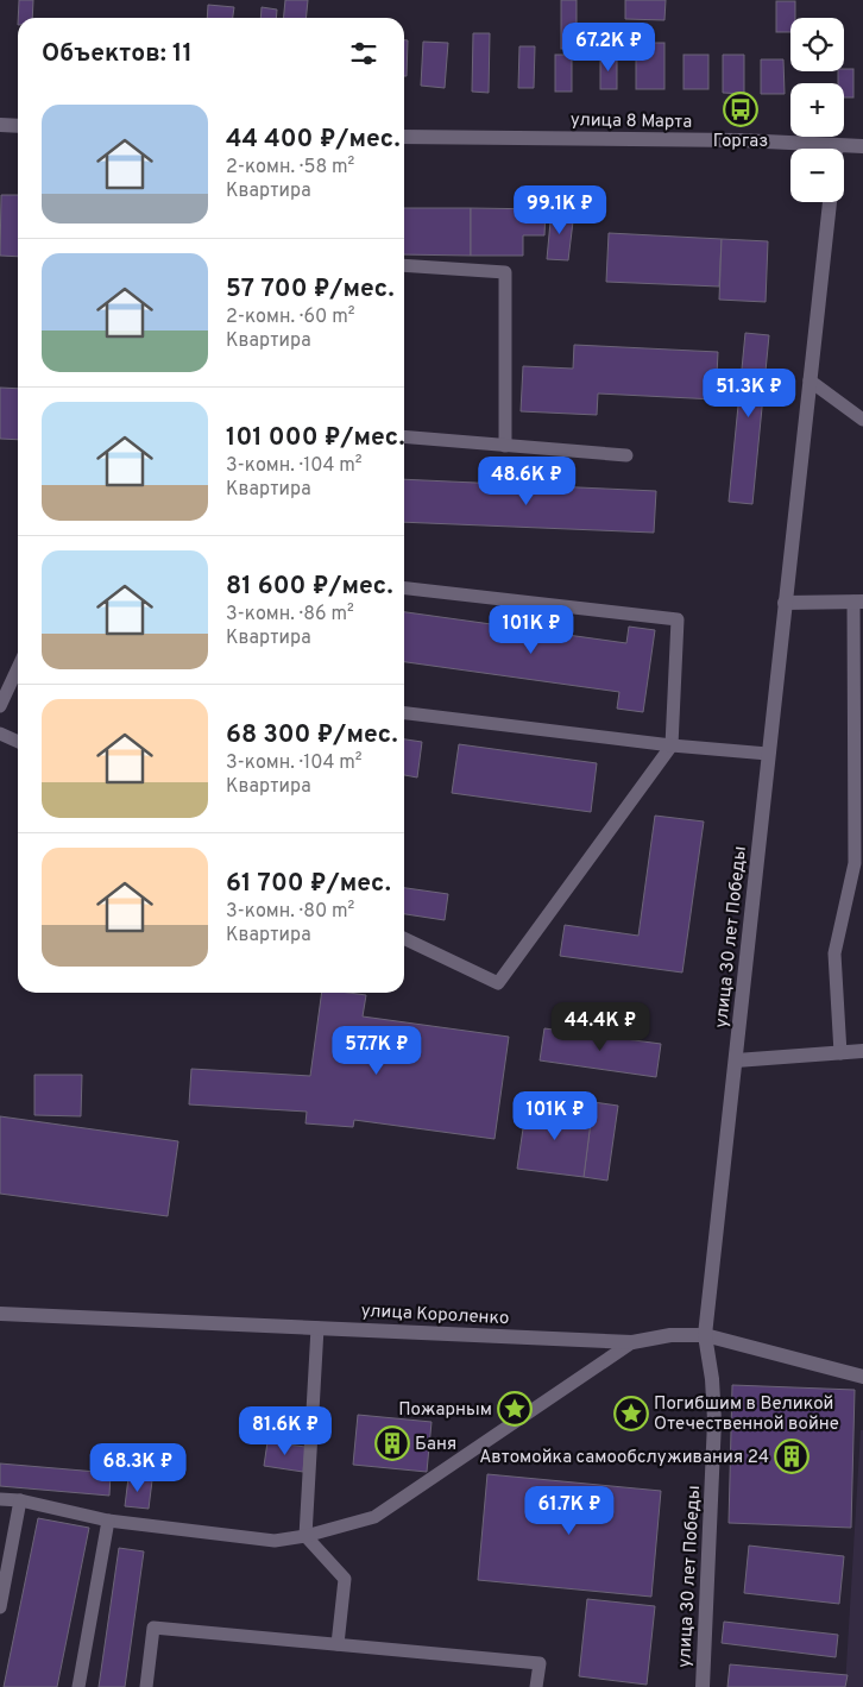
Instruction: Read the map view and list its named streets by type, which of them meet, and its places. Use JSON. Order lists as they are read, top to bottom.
{
  "streets": {
    "street": ["улица 8 Марта", "улица 30 лет Победы", "улица Короленко"]
  },
  "crossings": [
    ["улица 30 лет Победы", "улица Короленко"]
  ],
  "places": {
    "bus stop": ["Горгаз"],
    "place": ["Пожарным", "Погибшим в Великой Отечественной войне"],
    "building": ["Баня", "Автомойка самообслуживания 24"]
  },
  "page": {
    "map_buttons": ["+", "−"],
    "heading": "Объектов: 11",
    "price": [
      "67.2K ₽",
      "99.1K ₽",
      "51.3K ₽",
      "48.6K ₽",
      "101K ₽",
      "44.4K ₽",
      "57.7K ₽",
      "101K ₽",
      "81.6K ₽",
      "68.3K ₽",
      "61.7K ₽"
    ],
    "list": [
      {
        "name": "44 400 ₽/мес.",
        "note": "2-комн. · 58 m² · Квартира"
      },
      {
        "name": "57 700 ₽/мес.",
        "note": "2-комн. · 60 m² · Квартира"
      },
      {
        "name": "101 000 ₽/мес.",
        "note": "3-комн. · 104 m² · Квартира"
      },
      {
        "name": "81 600 ₽/мес.",
        "note": "3-комн. · 86 m² · Квартира"
      },
      {
        "name": "68 300 ₽/мес.",
        "note": "3-комн. · 104 m² · Квартира"
      },
      {
        "name": "61 700 ₽/мес.",
        "note": "3-комн. · 80 m² · Квартира"
      }
    ]
  }
}
